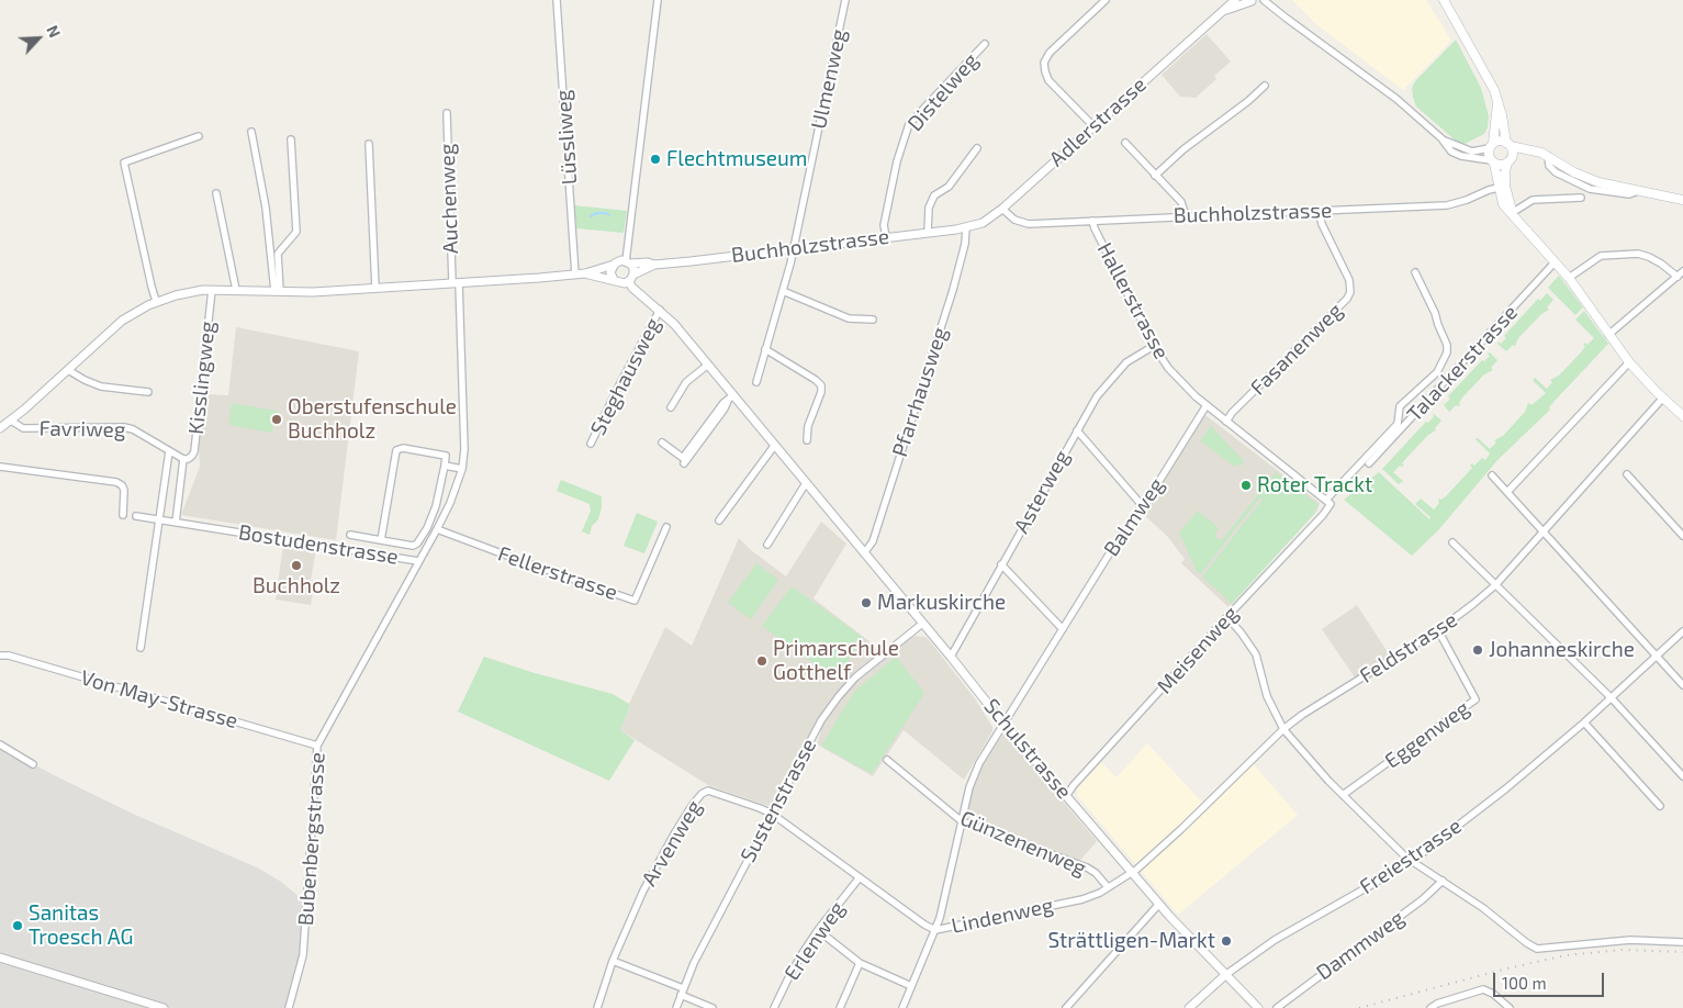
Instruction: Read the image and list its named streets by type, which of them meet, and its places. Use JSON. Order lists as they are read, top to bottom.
{
  "streets": {
    "street": [
      "Ulmenweg",
      "Distelweg",
      "Adlerstrasse",
      "Lüssliweg",
      "Auchenweg",
      "Buchholzstrasse",
      "Hallerstrasse",
      "Fasanenweg",
      "Talackerstrasse",
      "Steghausweg",
      "Kisslingweg",
      "Pfarrhausweg",
      "Favriweg",
      "Asterweg",
      "Balmweg",
      "Bostudenstrasse",
      "Fellerstrasse",
      "Feldstrasse",
      "Meisenweg",
      "Von May-Strasse",
      "Eggenweg",
      "Schulstrasse",
      "Sustenstrasse",
      "Bubenbergstrasse",
      "Arvenweg",
      "Günzenenweg",
      "Freiestrasse",
      "Lindenweg",
      "Erlenweg",
      "Dammweg"
    ]
  },
  "crossings": [
    ["Ulmenweg", "Buchholzstrasse"],
    ["Distelweg", "Buchholzstrasse"],
    ["Adlerstrasse", "Buchholzstrasse"],
    ["Adlerstrasse", "Pfarrhausweg"],
    ["Auchenweg", "Bostudenstrasse"],
    ["Buchholzstrasse", "Hallerstrasse"],
    ["Buchholzstrasse", "Fasanenweg"],
    ["Buchholzstrasse", "Pfarrhausweg"],
    ["Buchholzstrasse", "Schulstrasse"],
    ["Hallerstrasse", "Fasanenweg"],
    ["Hallerstrasse", "Asterweg"],
    ["Hallerstrasse", "Balmweg"],
    ["Hallerstrasse", "Meisenweg"],
    ["Steghausweg", "Schulstrasse"],
    ["Kisslingweg", "Favriweg"],
    ["Pfarrhausweg", "Schulstrasse"],
    ["Asterweg", "Schulstrasse"],
    ["Balmweg", "Schulstrasse"],
    ["Balmweg", "Günzenenweg"],
    ["Balmweg", "Lindenweg"],
    ["Bostudenstrasse", "Fellerstrasse"],
    ["Bostudenstrasse", "Bubenbergstrasse"],
    ["Feldstrasse", "Eggenweg"],
    ["Feldstrasse", "Schulstrasse"],
    ["Feldstrasse", "Lindenweg"],
    ["Meisenweg", "Schulstrasse"],
    ["Von May-Strasse", "Bubenbergstrasse"],
    ["Schulstrasse", "Sustenstrasse"],
    ["Schulstrasse", "Freiestrasse"],
    ["Schulstrasse", "Lindenweg"],
    ["Sustenstrasse", "Arvenweg"],
    ["Sustenstrasse", "Lindenweg"],
    ["Arvenweg", "Lindenweg"],
    ["Günzenenweg", "Lindenweg"],
    ["Lindenweg", "Erlenweg"]
  ],
  "places": [
    "Flechtmuseum",
    "Oberstufenschule Buchholz",
    "Roter Trackt",
    "Buchholz",
    "Markuskirche",
    "Johanneskirche",
    "Primarschule Gotthelf",
    "Sanitas Troesch AG",
    "Strättligen-Markt"
  ],
  "scale_bar": "100 m",
  "north": "top right"
}
